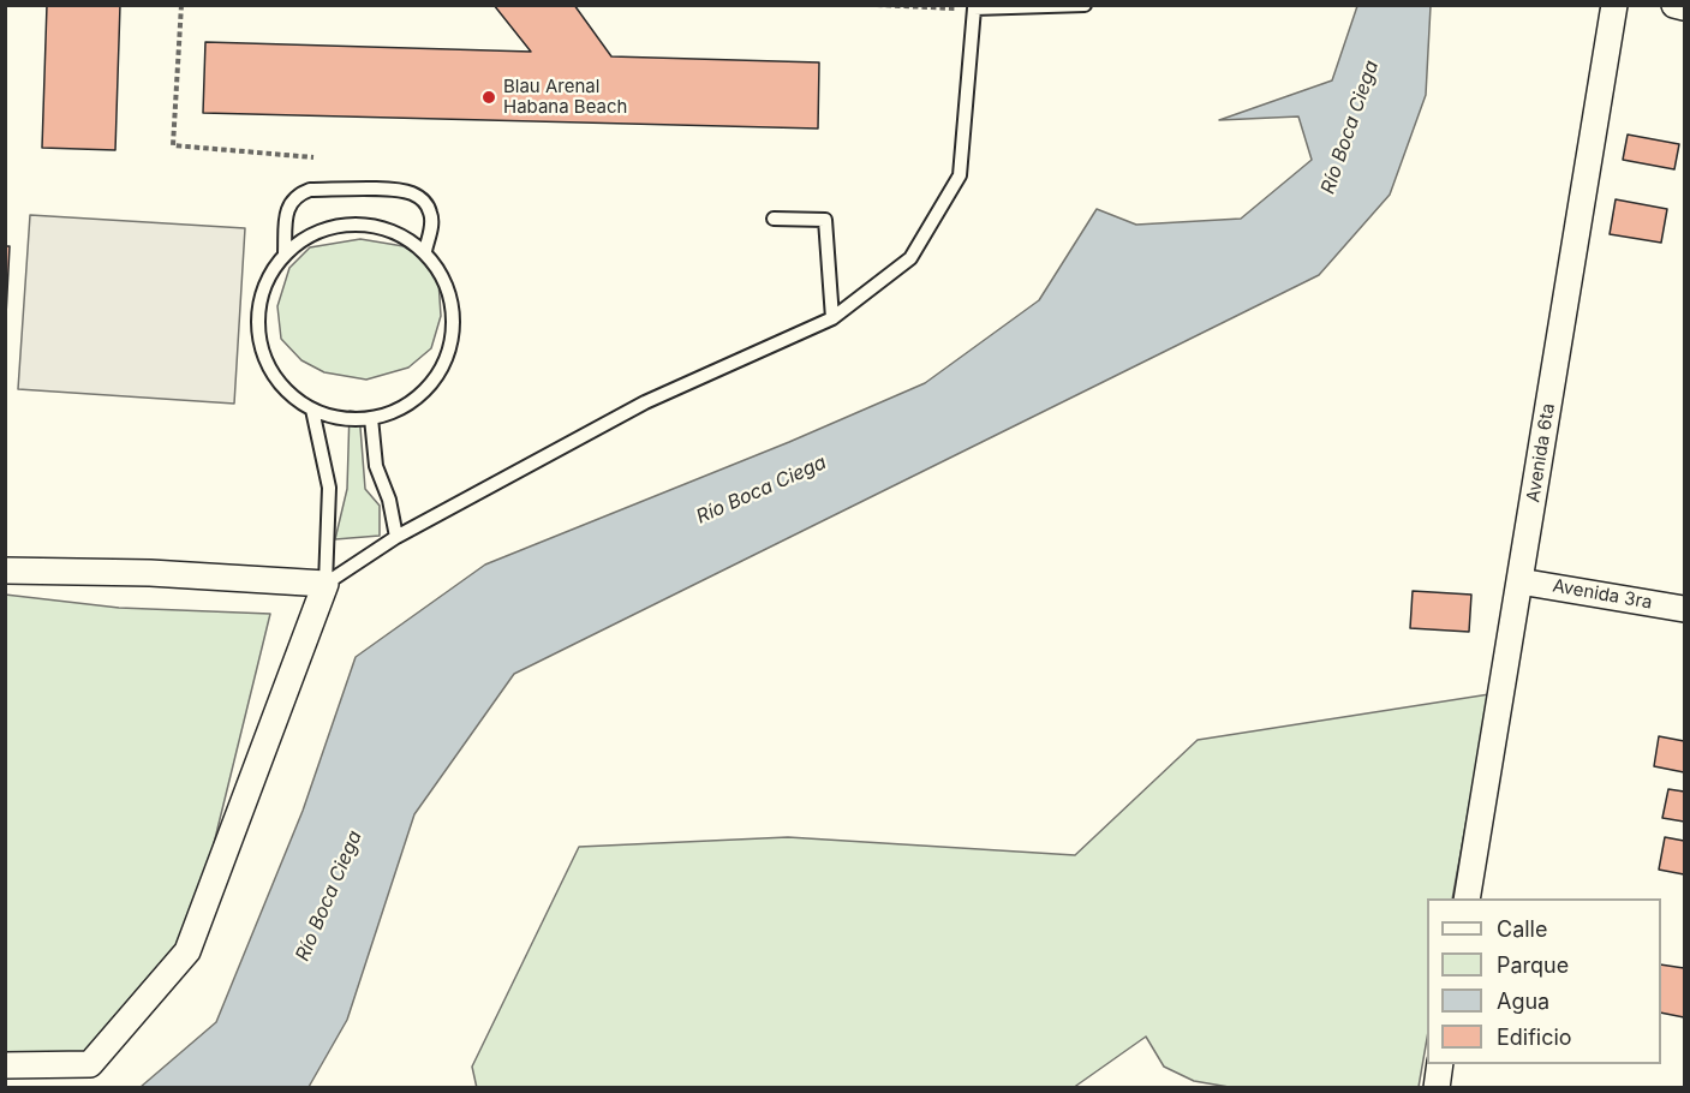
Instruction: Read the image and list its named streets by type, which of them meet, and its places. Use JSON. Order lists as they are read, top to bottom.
{
  "streets": {
    "street": ["Avenida 6ta", "Avenida 3ra"]
  },
  "crossings": [
    ["Avenida 6ta", "Avenida 3ra"]
  ],
  "water": ["Río Boca Ciega"],
  "places": ["Blau Arenal Habana Beach"],
  "legend": [
    "Calle",
    "Parque",
    "Agua",
    "Edificio"
  ]
}
